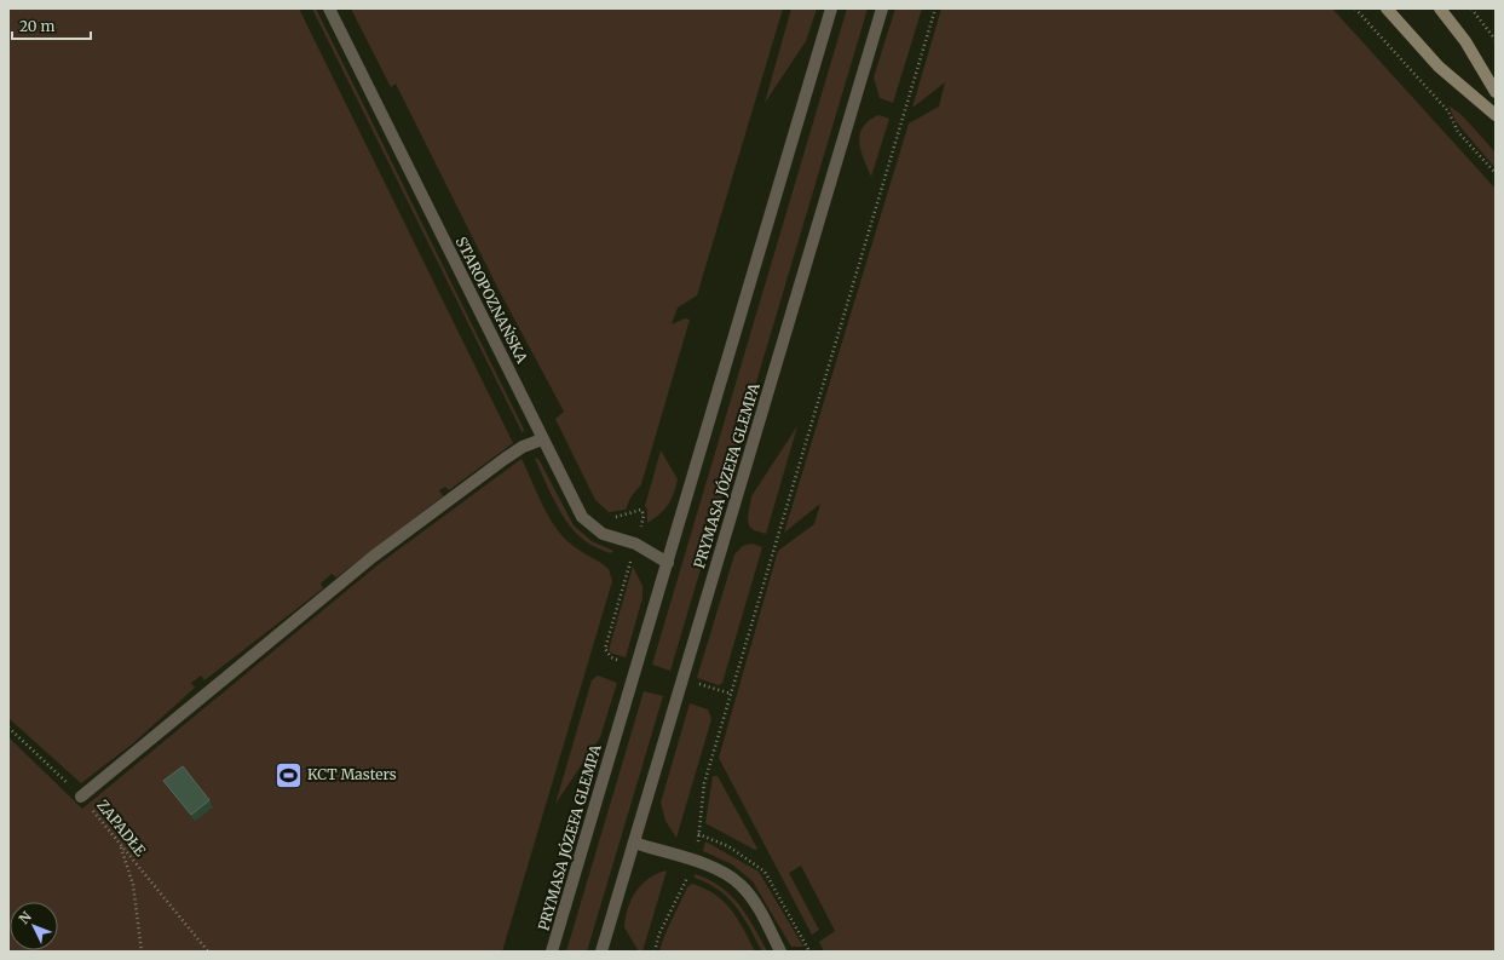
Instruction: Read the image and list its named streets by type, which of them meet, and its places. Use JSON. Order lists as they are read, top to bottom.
{
  "streets": {
    "street": ["STAROPOZNAŃSKA", "PRYMASA JÓZEFA GLEMPA"],
    "path": ["ZAPADŁE"]
  },
  "crossings": [
    ["STAROPOZNAŃSKA", "PRYMASA JÓZEFA GLEMPA"]
  ],
  "places": {
    "sports": ["KCT Masters"]
  },
  "scale_bar": "20 m",
  "north": "top left"
}
